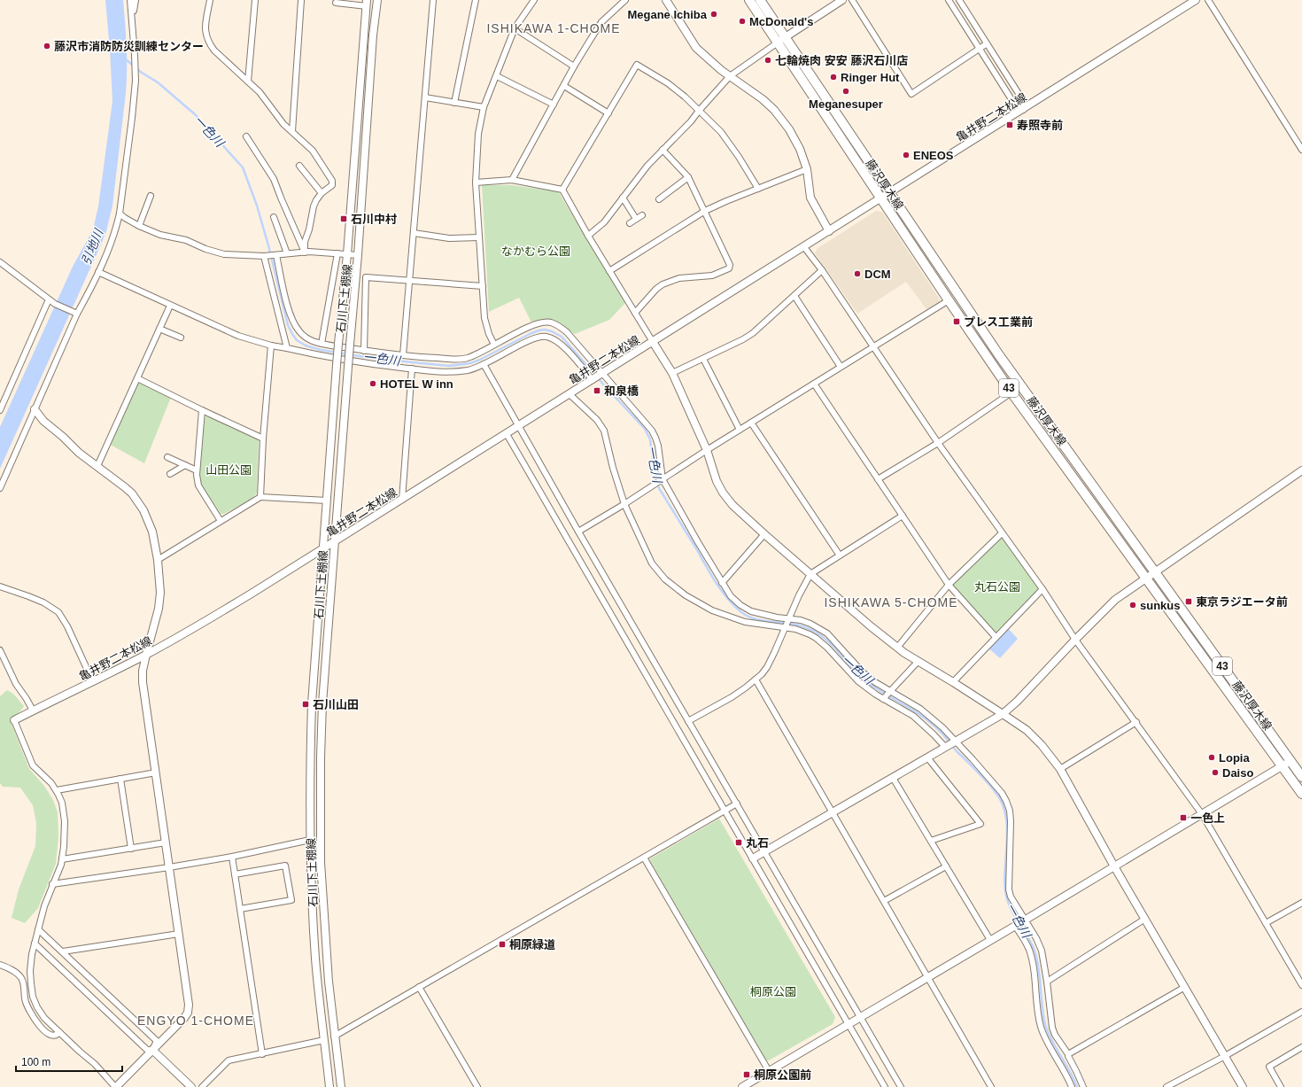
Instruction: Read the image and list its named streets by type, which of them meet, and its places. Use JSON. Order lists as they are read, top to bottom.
{
  "streets": {
    "main road": ["藤沢厚木線", "43"],
    "street": ["亀井野二本松線", "石川下土棚線"]
  },
  "crossings": [
    ["亀井野二本松線", "藤沢厚木線"],
    ["亀井野二本松線", "石川下土棚線"]
  ],
  "districts": ["ISHIKAWA 1-CHOME", "ISHIKAWA 5-CHOME", "ENGYO 1-CHOME"],
  "water": ["一色川", "引地川"],
  "parks": [
    "なかむら公園",
    "山田公園",
    "丸石公園",
    "桐原公園"
  ],
  "places": {
    "other": [
      "Megane Ichiba",
      "McDonald's",
      "藤沢市消防防災訓練センター",
      "七輪焼肉 安安 藤沢石川店",
      "Ringer Hut",
      "Meganesuper",
      "ENEOS",
      "DCM",
      "HOTEL W inn",
      "sunkus",
      "Lopia",
      "Daiso"
    ],
    "transit": [
      "寿照寺前",
      "石川中村",
      "プレス工業前",
      "和泉橋",
      "東京ラジエータ前",
      "石川山田",
      "一色上",
      "丸石",
      "桐原緑道",
      "桐原公園前"
    ]
  },
  "scale_bar": "100 m"
}
